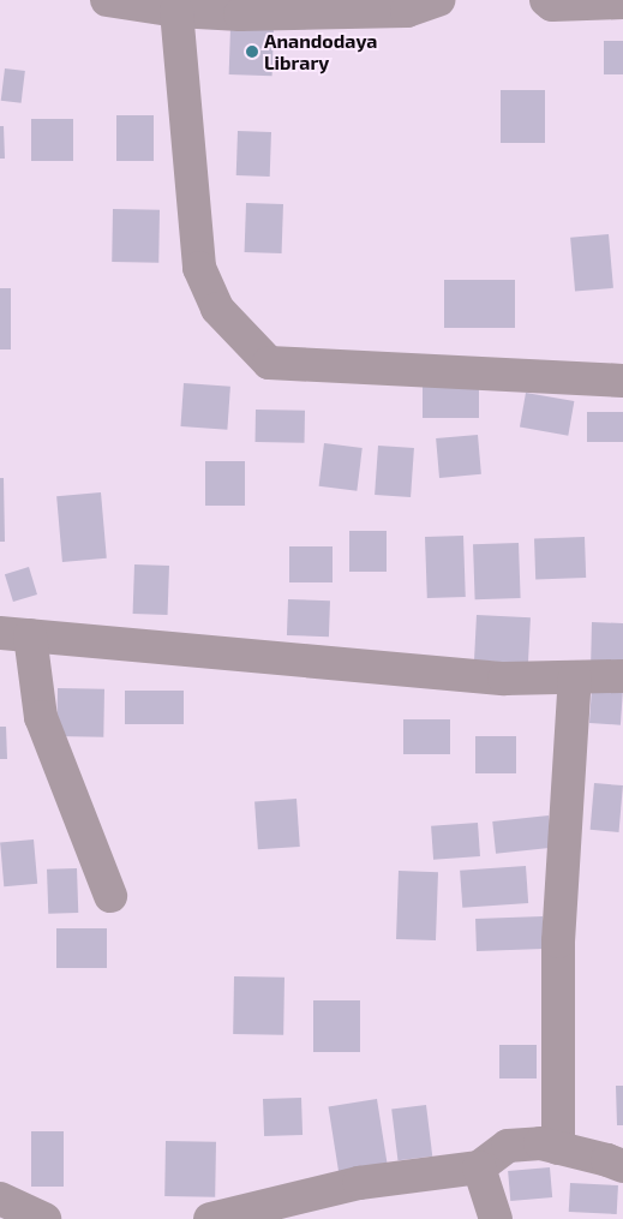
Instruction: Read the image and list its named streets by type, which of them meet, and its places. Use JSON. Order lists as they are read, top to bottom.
{
  "places": ["Anandodaya Library"]
}
